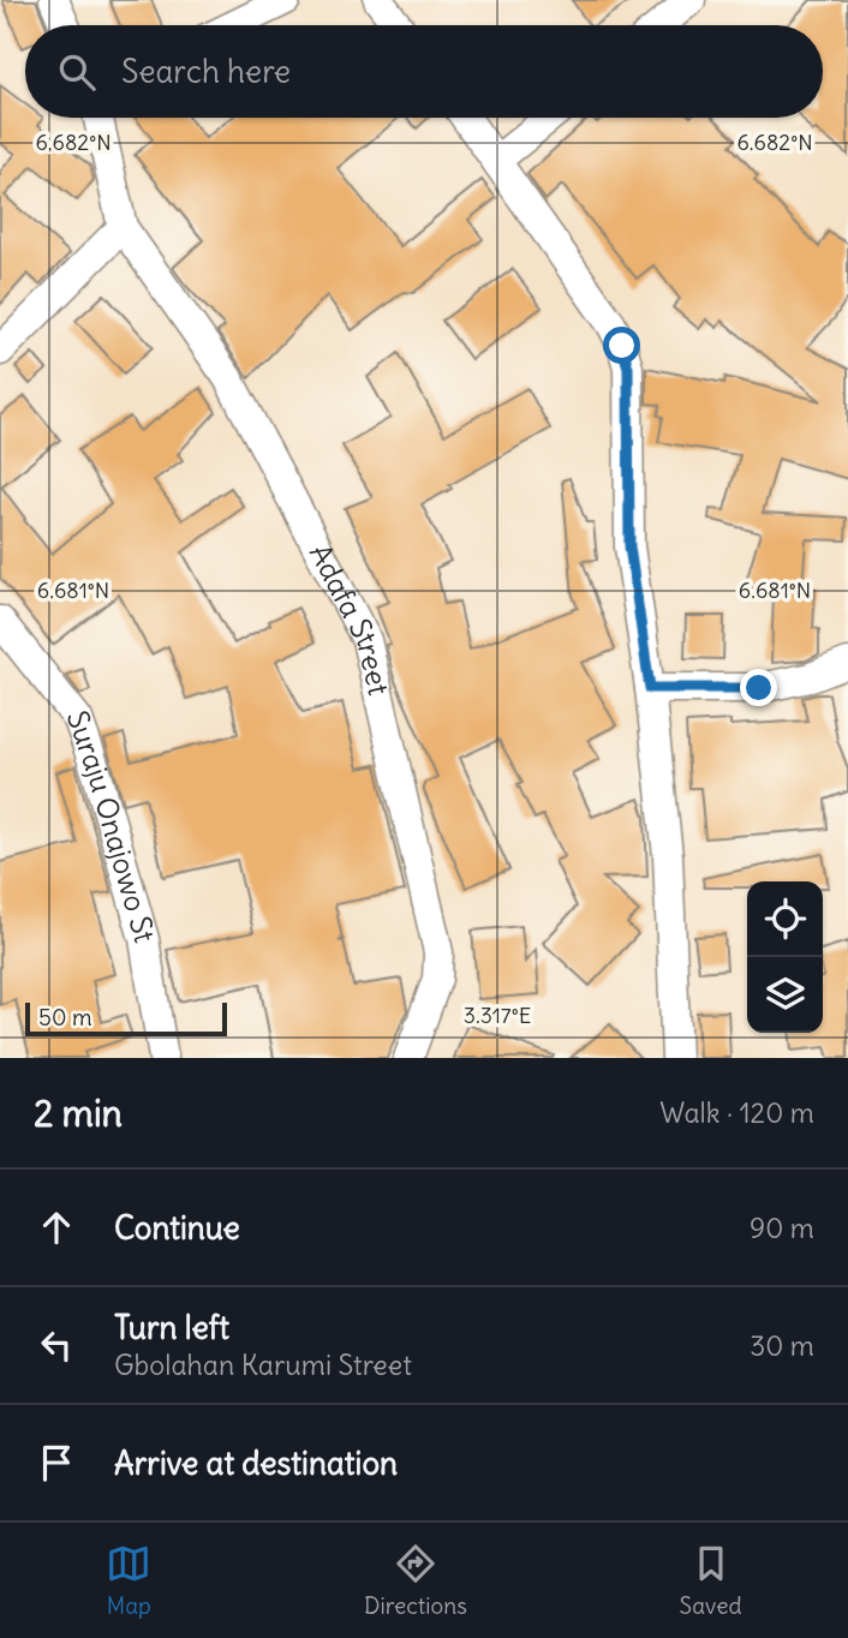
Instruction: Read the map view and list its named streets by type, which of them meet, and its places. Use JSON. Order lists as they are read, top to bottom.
{
  "streets": {
    "street": ["Adafa Street", "Suraju Onajowo St"]
  },
  "scale_bar": "50 m",
  "page": {
    "search": "Search here",
    "scale": "50 m",
    "heading": ["2 min", "Walk · 120 m"],
    "list": [
      ["Continue", "90 m"],
      ["Turn left", "Gbolahan Karumi Street", "30 m"],
      "Arrive at destination"
    ],
    "nav": ["Map", "Directions", "Saved"]
  },
  "coordinates": ["6.682°N", "6.681°N", "3.317°E"]
}
